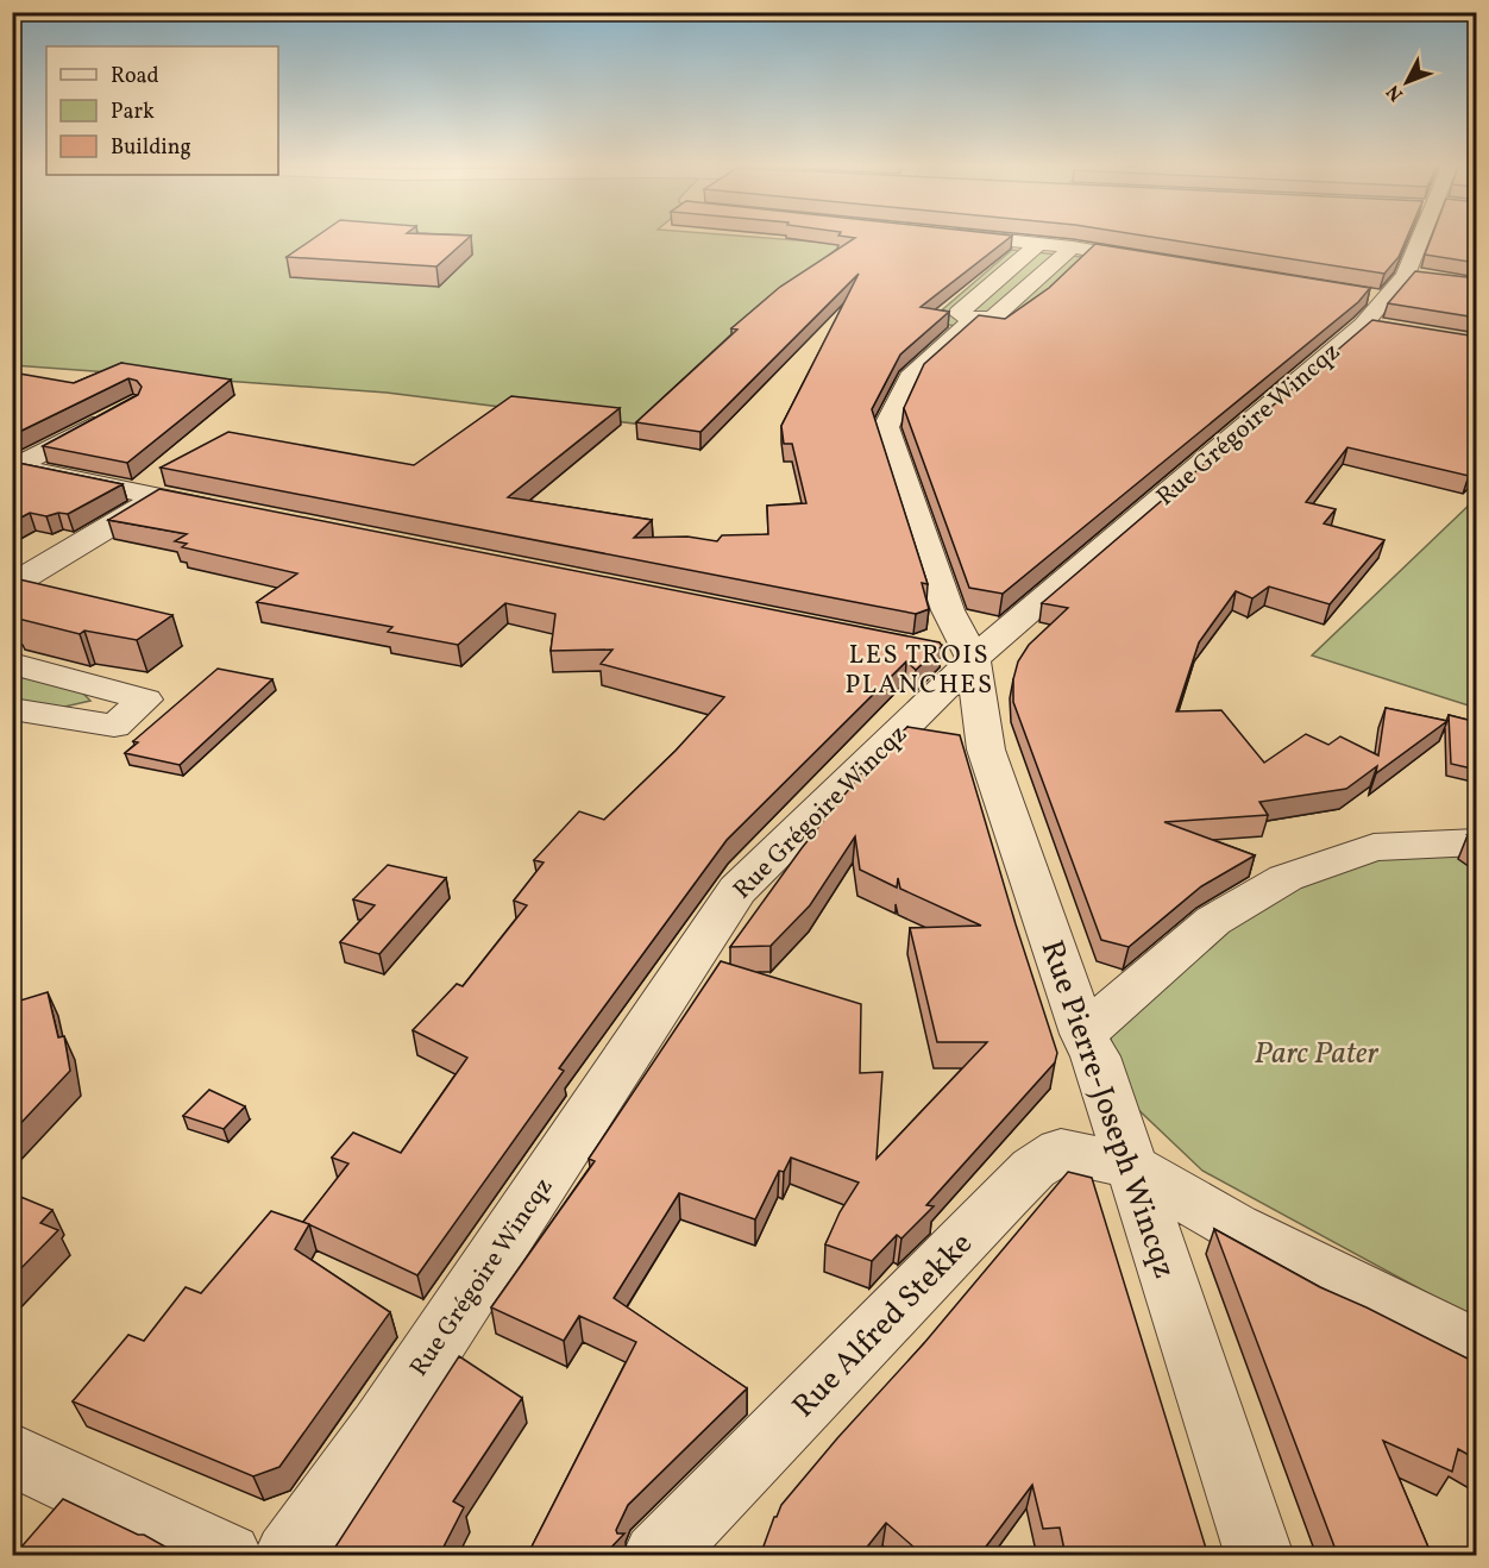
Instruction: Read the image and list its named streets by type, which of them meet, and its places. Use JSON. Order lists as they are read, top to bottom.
{
  "streets": {
    "street": ["Rue Grégoire Wincqz", "Rue Pierre-Joseph Wincqz", "Rue Alfred Stekke"]
  },
  "crossings": [
    ["Rue Grégoire Wincqz", "Rue Pierre-Joseph Wincqz"],
    ["Rue Pierre-Joseph Wincqz", "Rue Alfred Stekke"]
  ],
  "districts": ["LES TROIS PLANCHES"],
  "parks": ["Parc Pater"],
  "legend": ["Road", "Park", "Building"],
  "north": "bottom left"
}
